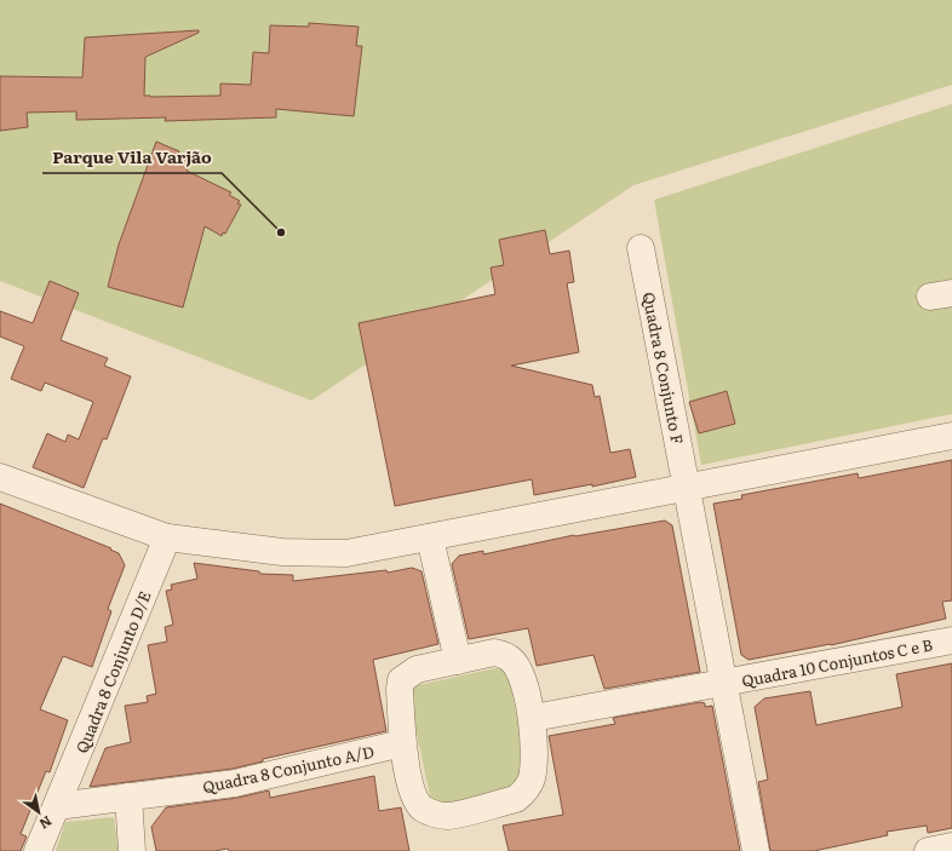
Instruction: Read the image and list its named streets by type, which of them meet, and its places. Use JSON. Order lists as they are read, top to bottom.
{
  "streets": {
    "street": [
      "Quadra 8 Conjunto F",
      "Quadra 10 Conjuntos C e B",
      "Quadra 8 Conjunto D/E",
      "Quadra 8 Conjunto A/D"
    ]
  },
  "crossings": [
    ["Quadra 8 Conjunto F", "Quadra 10 Conjuntos C e B"],
    ["Quadra 10 Conjuntos C e B", "Quadra 8 Conjunto A/D"],
    ["Quadra 8 Conjunto D/E", "Quadra 8 Conjunto A/D"]
  ],
  "places": ["Parque Vila Varjão"],
  "north": "bottom right"
}
